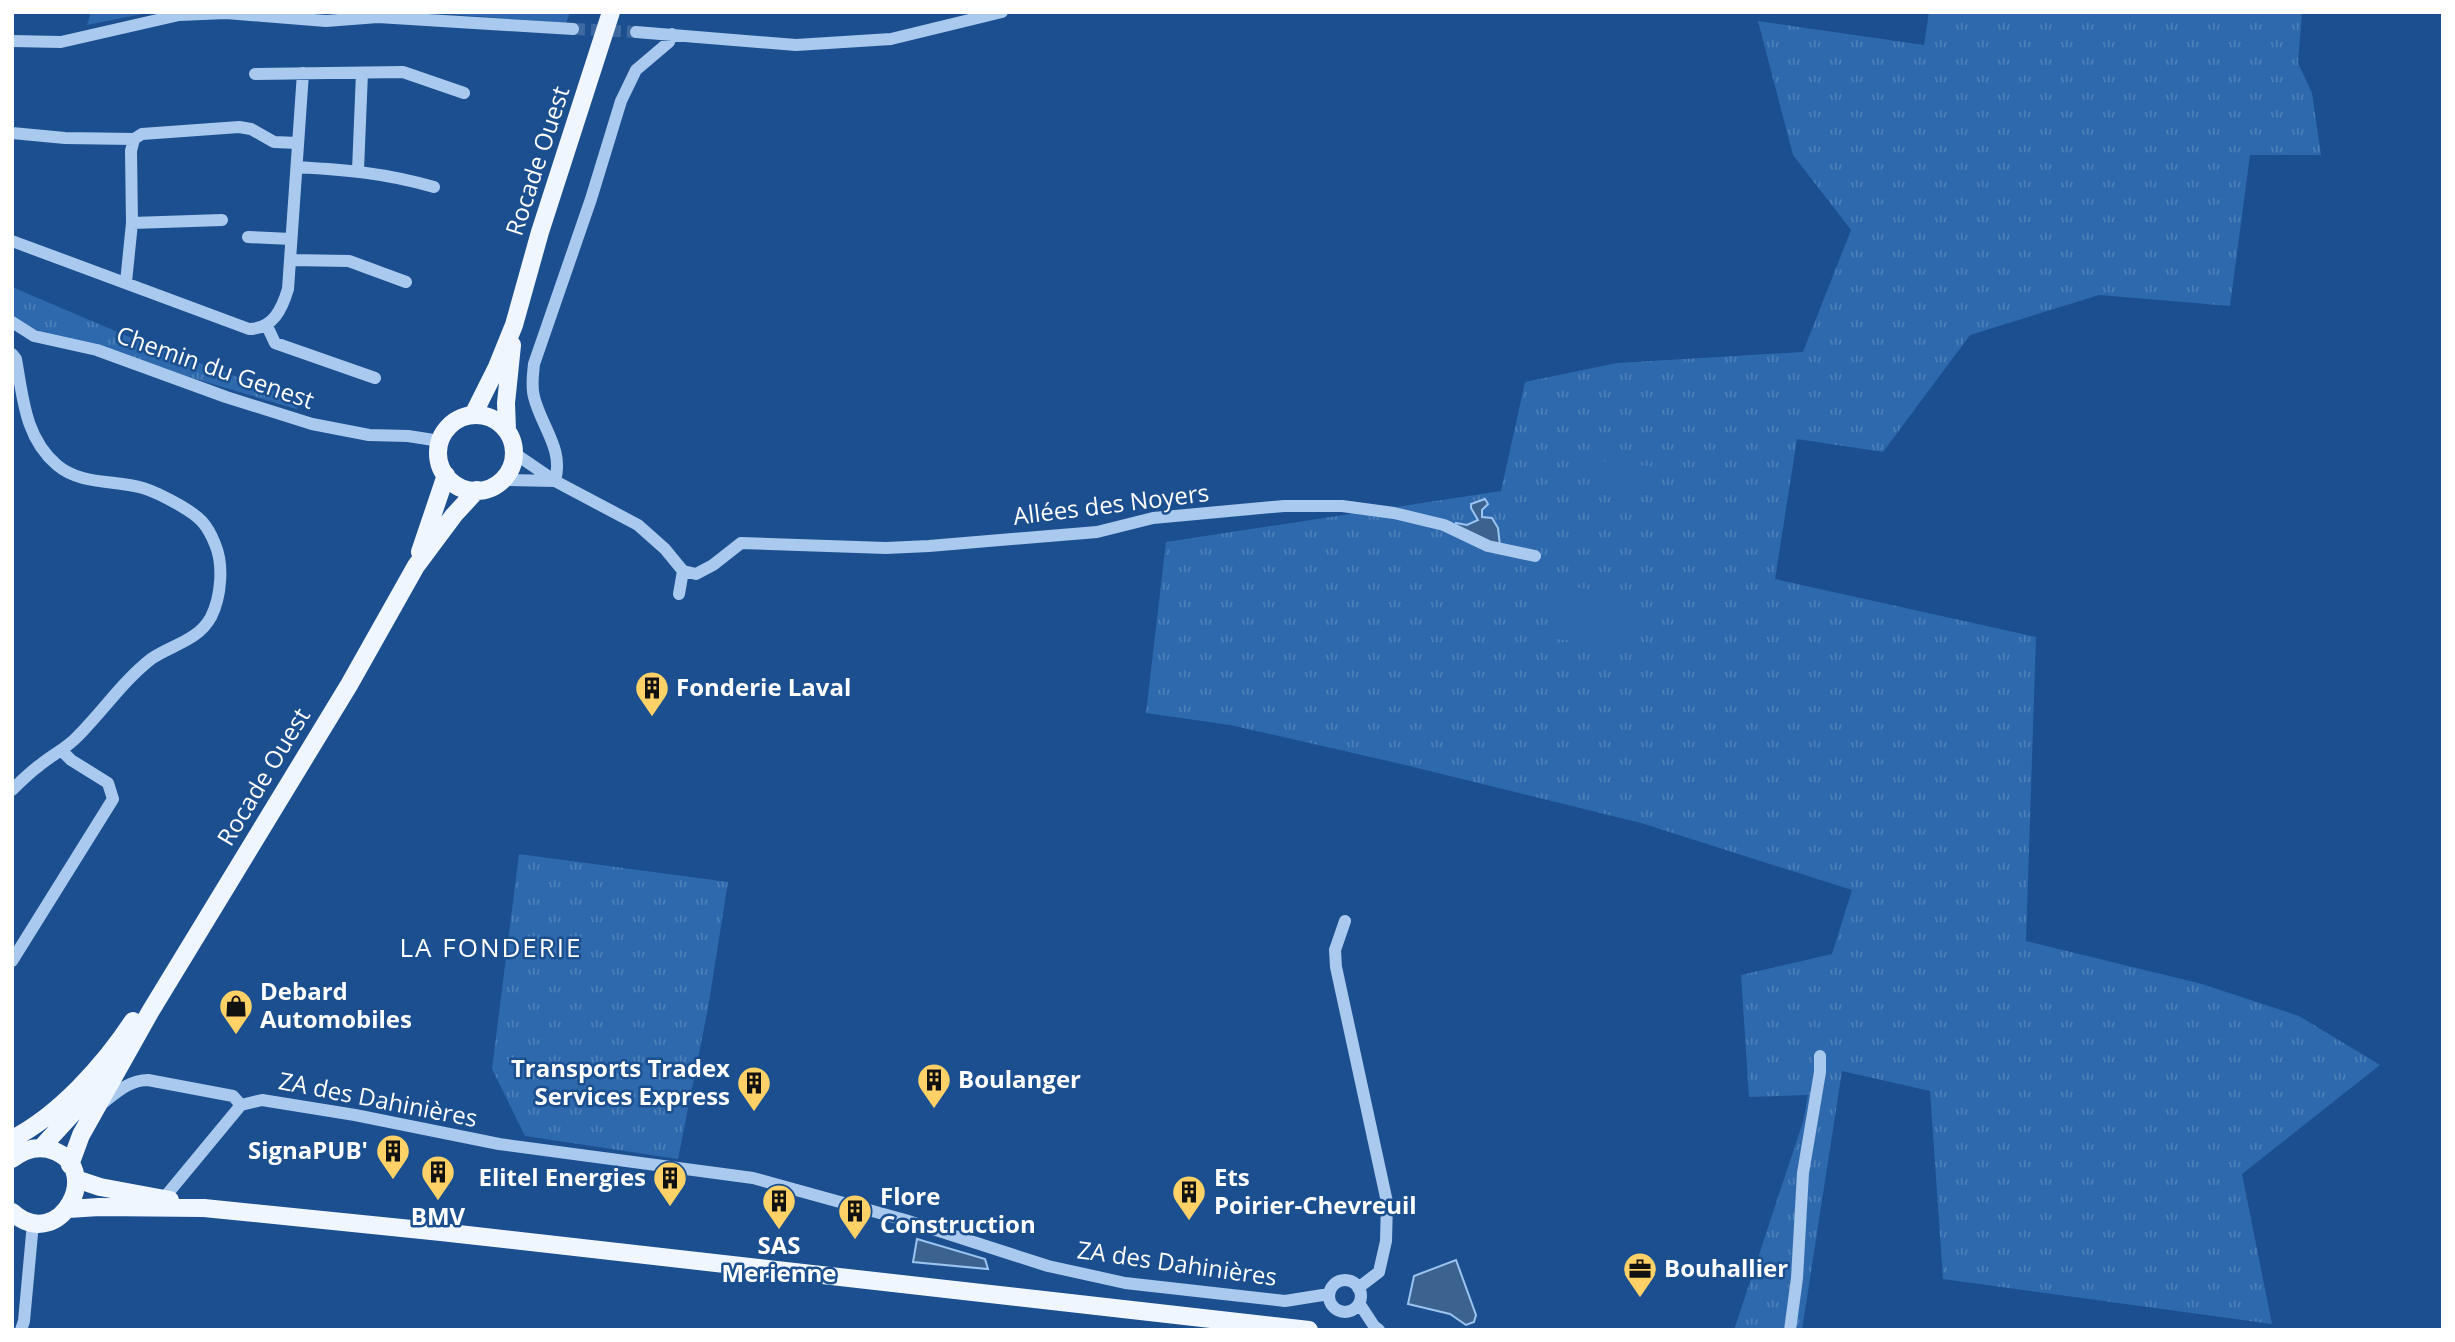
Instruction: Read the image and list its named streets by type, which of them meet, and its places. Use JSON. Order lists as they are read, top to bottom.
{
  "streets": {
    "main road": ["Rocade Ouest"],
    "street": ["Chemin du Genest", "Allées des Noyers", "ZA des Dahinières"]
  },
  "crossings": [
    ["Rocade Ouest", "Chemin du Genest"],
    ["Rocade Ouest", "ZA des Dahinières"]
  ],
  "districts": ["LA FONDERIE"],
  "places": {
    "building": [
      "Fonderie Laval",
      "Boulanger",
      "Transports Tradex Services Express",
      "SignaPUB'",
      "BMV",
      "Elitel Energies",
      "Ets Poirier-Chevreuil",
      "SAS Merienne",
      "Flore Construction"
    ],
    "shop": ["Debard Automobiles"],
    "office": ["Bouhallier"]
  }
}
